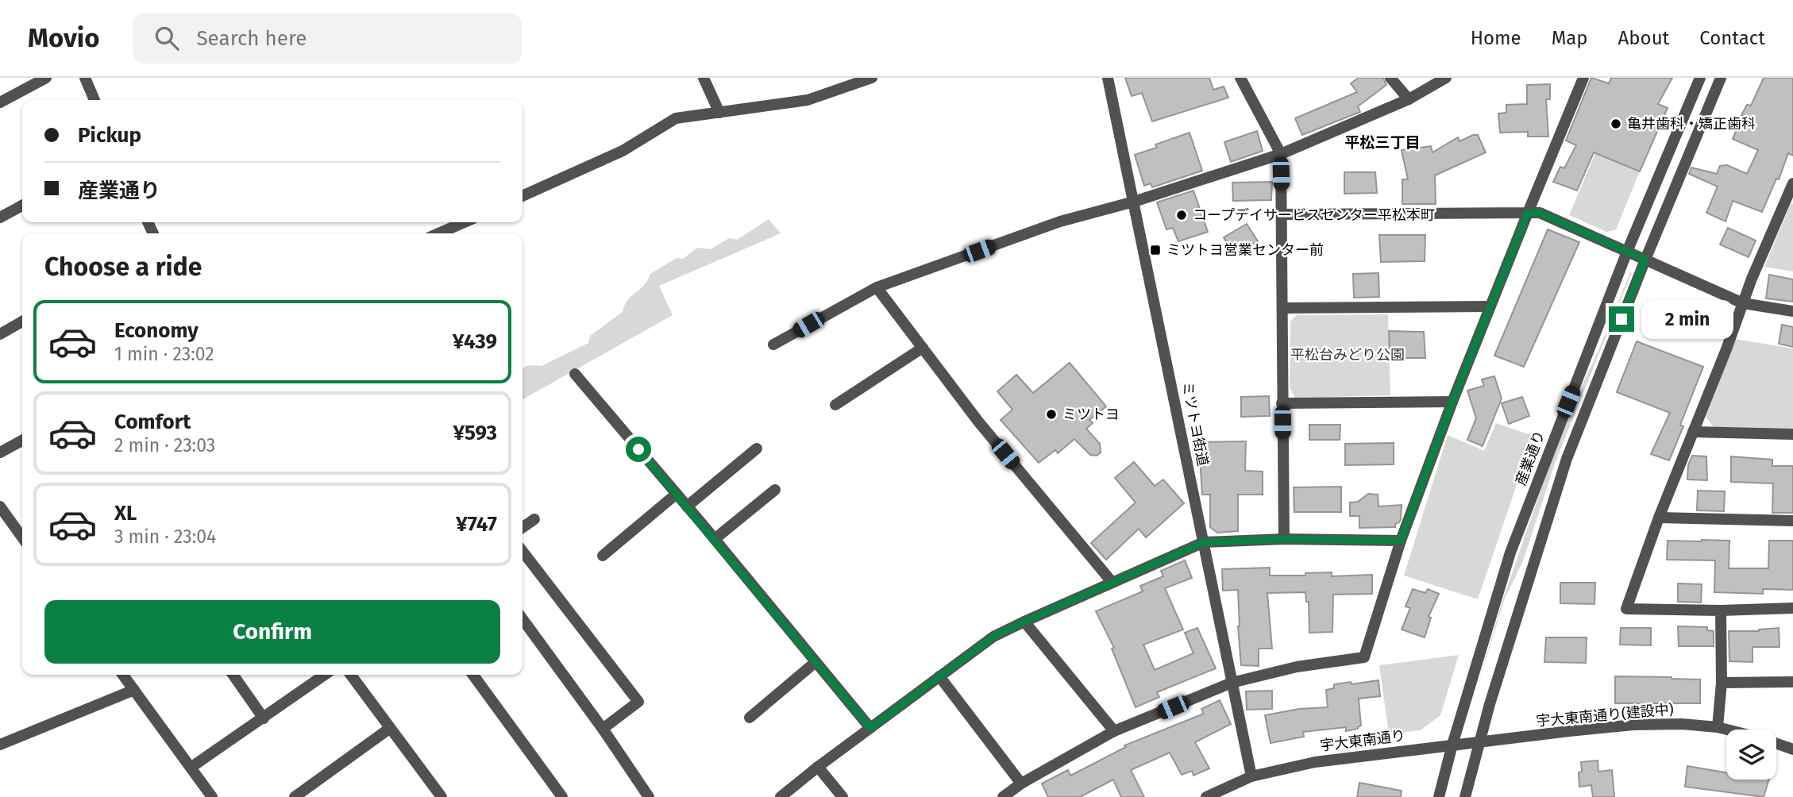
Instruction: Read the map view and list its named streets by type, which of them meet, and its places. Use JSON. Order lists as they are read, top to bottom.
{
  "streets": {
    "street": [
      "ミツトヨ街道",
      "産業通り",
      "宇大東南通り(建設中)",
      "宇大東南通り"
    ]
  },
  "crossings": [
    ["ミツトヨ街道", "宇大東南通り"],
    ["産業通り", "宇大東南通り"],
    ["宇大東南通り(建設中)", "宇大東南通り"]
  ],
  "districts": ["平松三丁目"],
  "parks": ["平松台みどり公園"],
  "places": {
    "other": ["亀井歯科・矯正歯科", "コープデイサービスセンター平松本町", "ミツトヨ"],
    "transit": ["ミツトヨ営業センター前"]
  },
  "page": {
    "header": "Movio",
    "search": "Search here",
    "nav": [
      "Home",
      "Map",
      "About",
      "Contact"
    ],
    "banner": ["Pickup", "産業通り"],
    "heading": "Choose a ride",
    "bubble": "2 min",
    "list": [
      {
        "name": "Economy",
        "note": "1 min · 23:02",
        "value": "¥439"
      },
      {
        "name": "Comfort",
        "note": "2 min · 23:03",
        "value": "¥593"
      },
      {
        "name": "XL",
        "note": "3 min · 23:04",
        "value": "¥747"
      }
    ],
    "buttons": "Confirm"
  }
}
